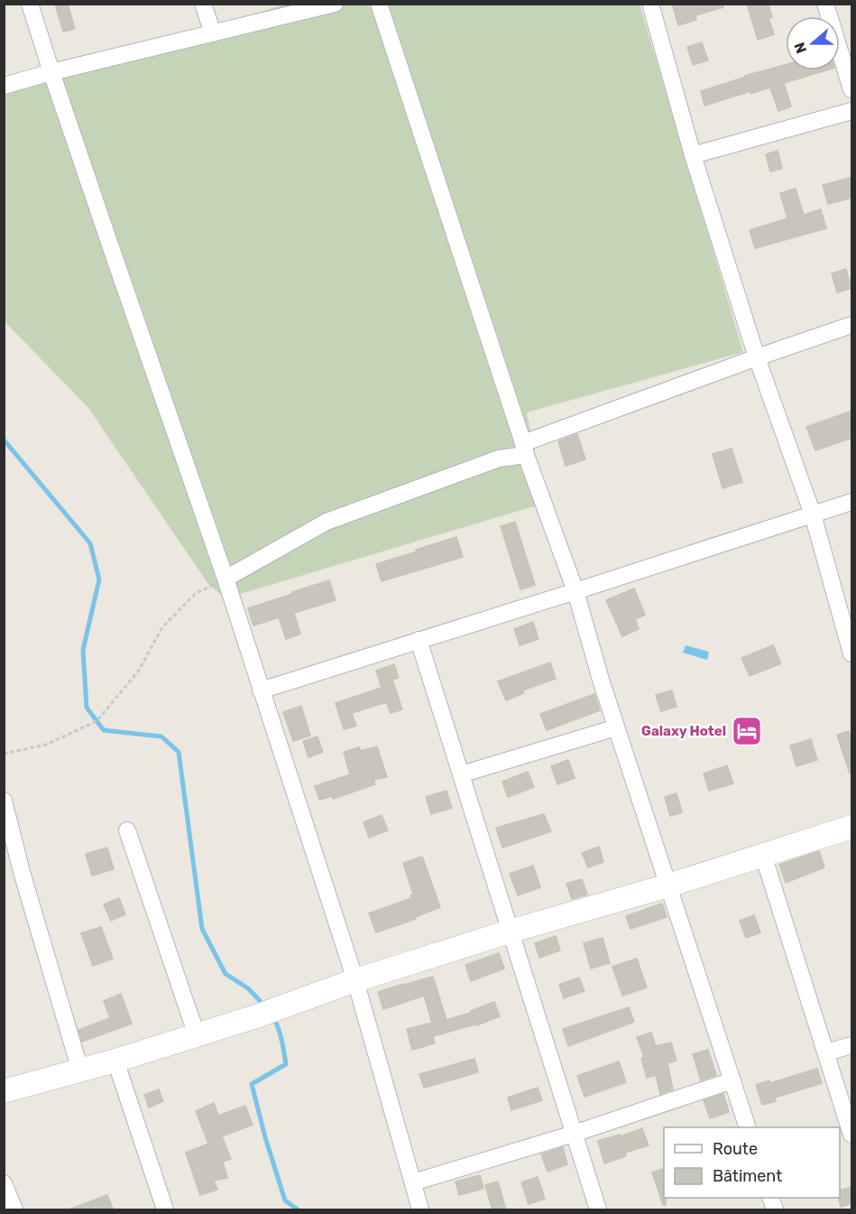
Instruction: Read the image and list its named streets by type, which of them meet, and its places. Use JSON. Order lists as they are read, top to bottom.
{
  "places": {
    "hotel": ["Galaxy Hotel"]
  },
  "legend": ["Route", "Bâtiment"],
  "north": "left"
}
